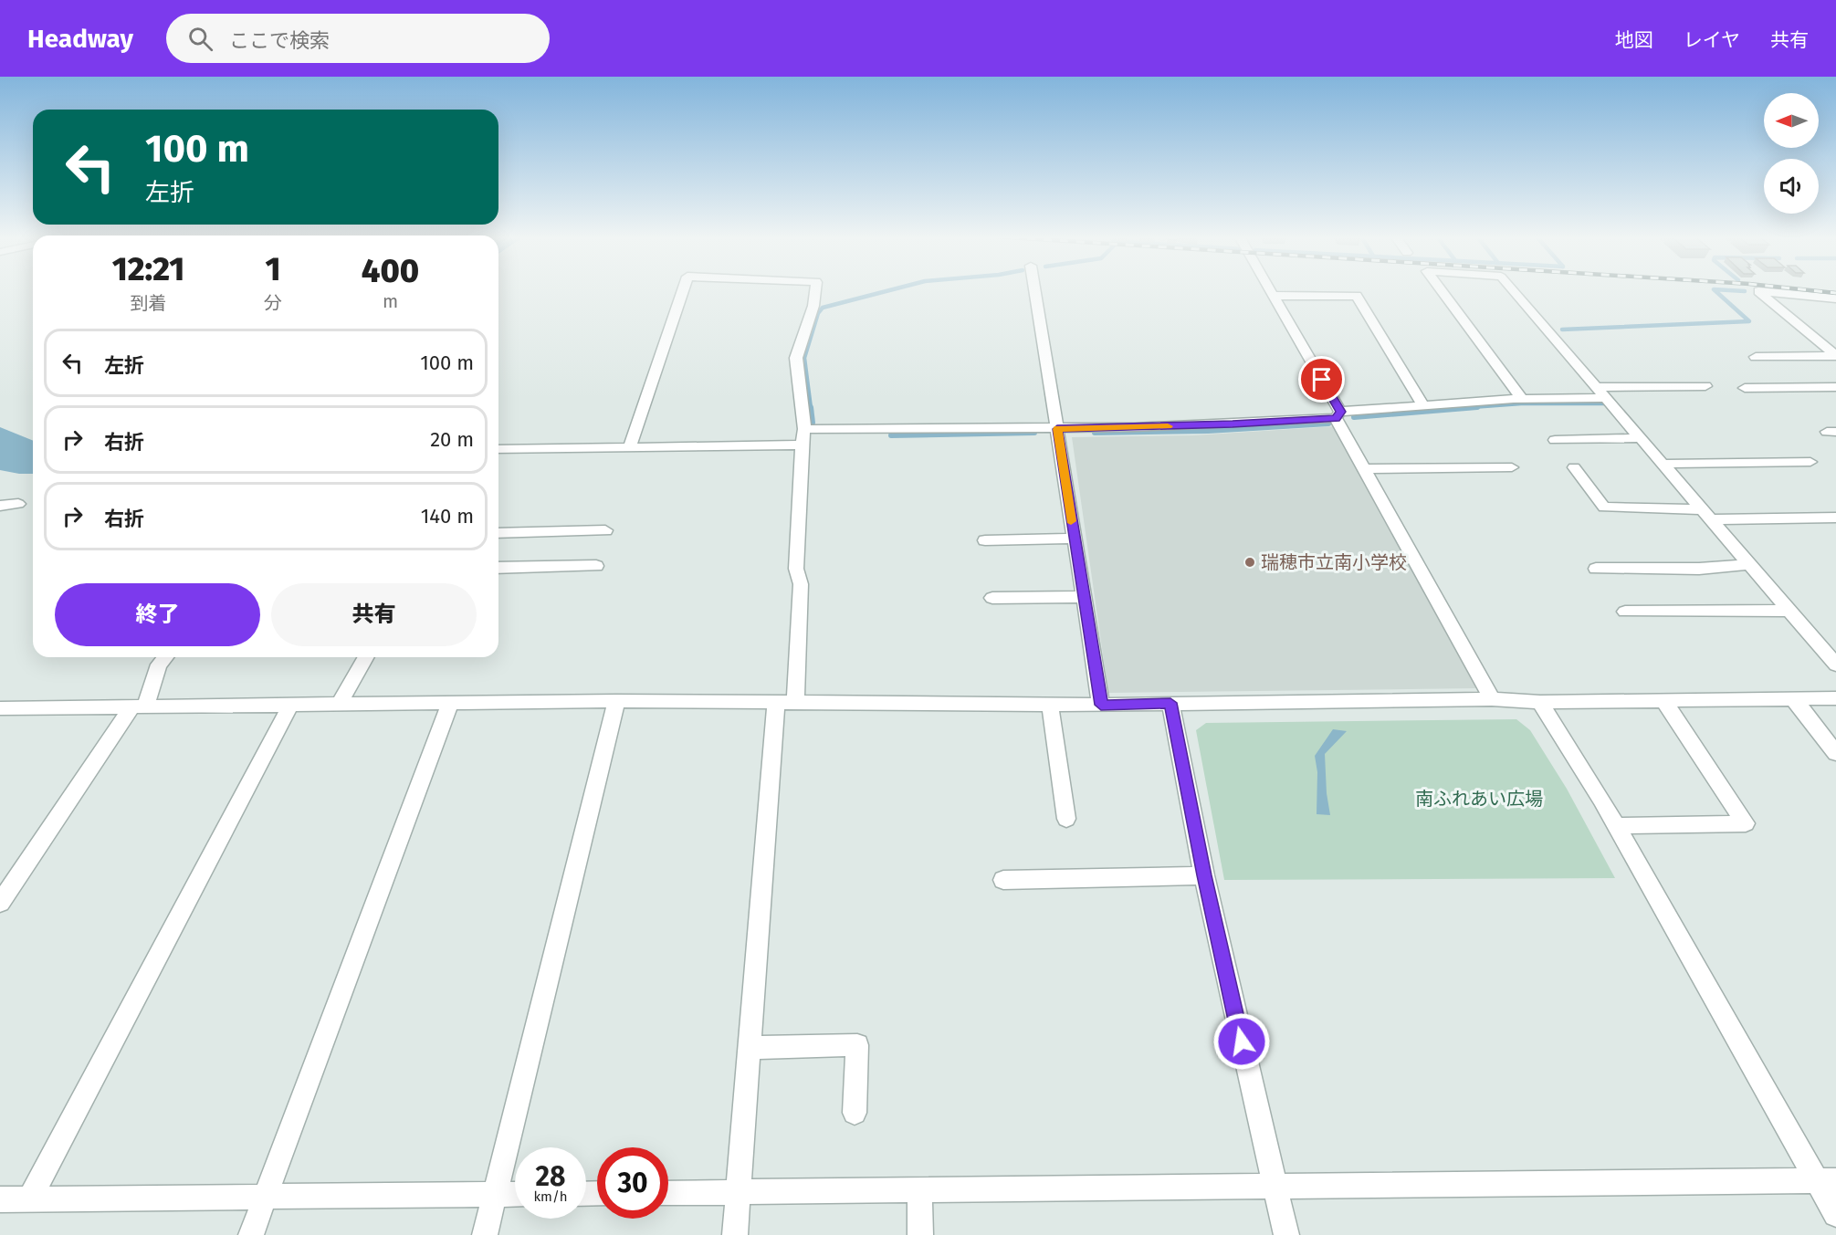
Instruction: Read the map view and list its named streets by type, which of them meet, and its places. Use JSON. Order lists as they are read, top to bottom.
{
  "parks": ["南ふれあい広場"],
  "places": ["瑞穂市立南小学校"],
  "north": "left",
  "page": {
    "header": "Headway",
    "search": "ここで検索",
    "nav": ["地図", "レイヤ", "共有"],
    "turn": ["100 m", "左折"],
    "eta": [
      "12:21",
      "到着",
      "1",
      "分",
      "400",
      "m"
    ],
    "list": [
      {
        "name": "左折",
        "value": "100 m"
      },
      {
        "name": "右折",
        "value": "20 m"
      },
      {
        "name": "右折",
        "value": "140 m"
      }
    ],
    "buttons": ["終了", "共有"],
    "speed": "28 km/h",
    "limit": "30"
  }
}
